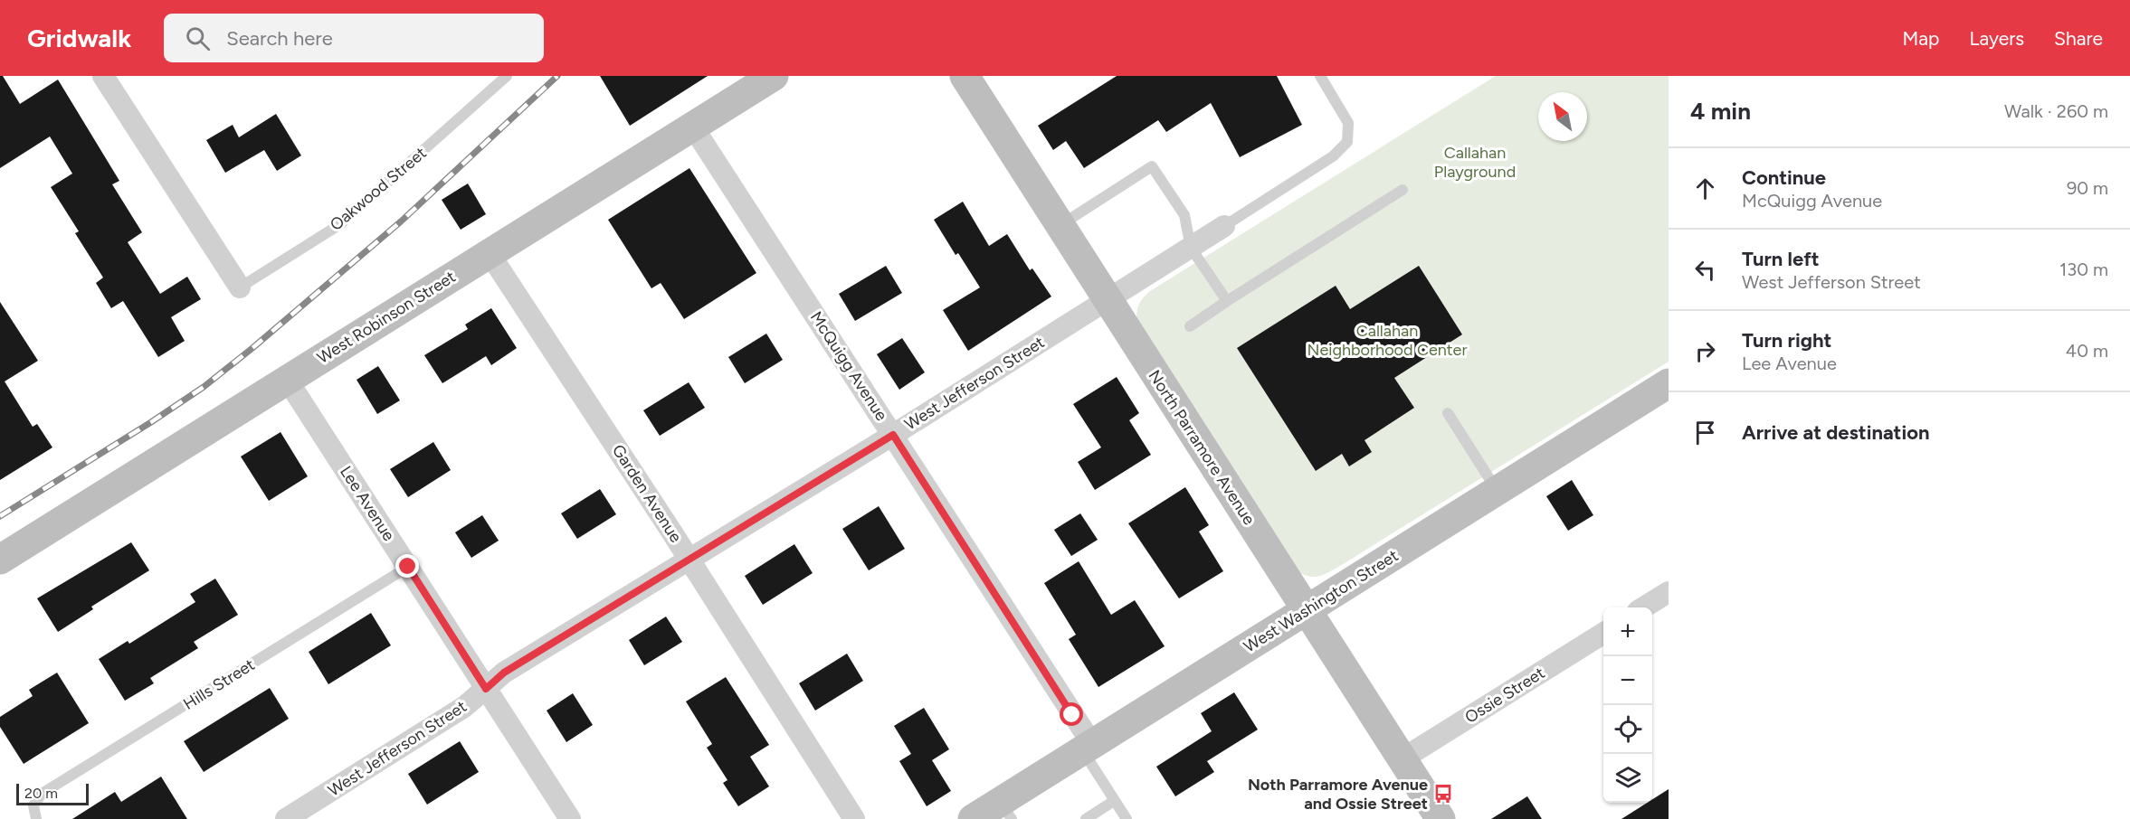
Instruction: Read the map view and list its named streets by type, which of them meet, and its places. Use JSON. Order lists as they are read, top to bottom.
{
  "streets": {
    "street": [
      "West Robinson Street",
      "McQuigg Avenue",
      "West Jefferson Street",
      "North Parramore Avenue",
      "Garden Avenue",
      "Lee Avenue",
      "West Washington Street",
      "Ossie Street"
    ],
    "lane": ["Oakwood Street", "Hills Street"]
  },
  "crossings": [
    ["West Robinson Street", "McQuigg Avenue"],
    ["West Robinson Street", "Garden Avenue"],
    ["West Robinson Street", "Lee Avenue"],
    ["McQuigg Avenue", "West Jefferson Street"],
    ["McQuigg Avenue", "West Washington Street"],
    ["West Jefferson Street", "North Parramore Avenue"],
    ["West Jefferson Street", "Garden Avenue"],
    ["West Jefferson Street", "Lee Avenue"],
    ["North Parramore Avenue", "West Washington Street"],
    ["North Parramore Avenue", "Ossie Street"],
    ["Lee Avenue", "Hills Street"]
  ],
  "parks": ["Callahan Playground", "Callahan Neighborhood Center"],
  "places": {
    "bus stop": ["Noth Parramore Avenue and Ossie Street"]
  },
  "scale_bar": "20 m",
  "north": "top left",
  "page": {
    "header": "Gridwalk",
    "search": "Search here",
    "nav": ["Map", "Layers", "Share"],
    "heading": ["4 min", "Walk · 260 m"],
    "list": [
      ["Continue", "McQuigg Avenue", "90 m"],
      ["Turn left", "West Jefferson Street", "130 m"],
      ["Turn right", "Lee Avenue", "40 m"],
      "Arrive at destination"
    ],
    "map_buttons": ["+", "−"],
    "scale": "20 m"
  }
}
